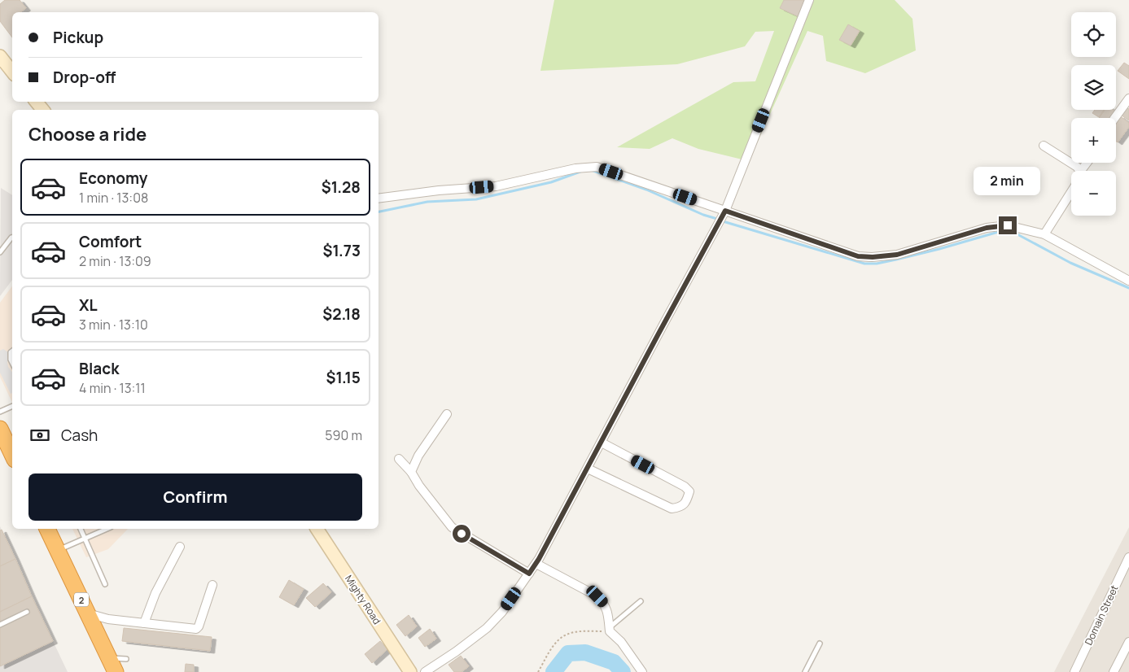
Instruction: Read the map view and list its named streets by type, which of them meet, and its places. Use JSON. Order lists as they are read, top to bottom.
{
  "streets": {
    "highway": ["2"],
    "street": ["Mighty Road", "Domain Street"]
  },
  "page": {
    "map_buttons": ["+", "−"],
    "banner": ["Pickup", "Drop-off"],
    "heading": "Choose a ride",
    "list": [
      {
        "name": "Economy",
        "note": "1 min · 13:08",
        "value": "$1.28"
      },
      {
        "name": "Comfort",
        "note": "2 min · 13:09",
        "value": "$1.73"
      },
      {
        "name": "XL",
        "note": "3 min · 13:10",
        "value": "$2.18"
      },
      {
        "name": "Black",
        "note": "4 min · 13:11",
        "value": "$1.15"
      }
    ],
    "bubble": "2 min",
    "pay": ["Cash", "590 m"],
    "buttons": "Confirm"
  }
}
